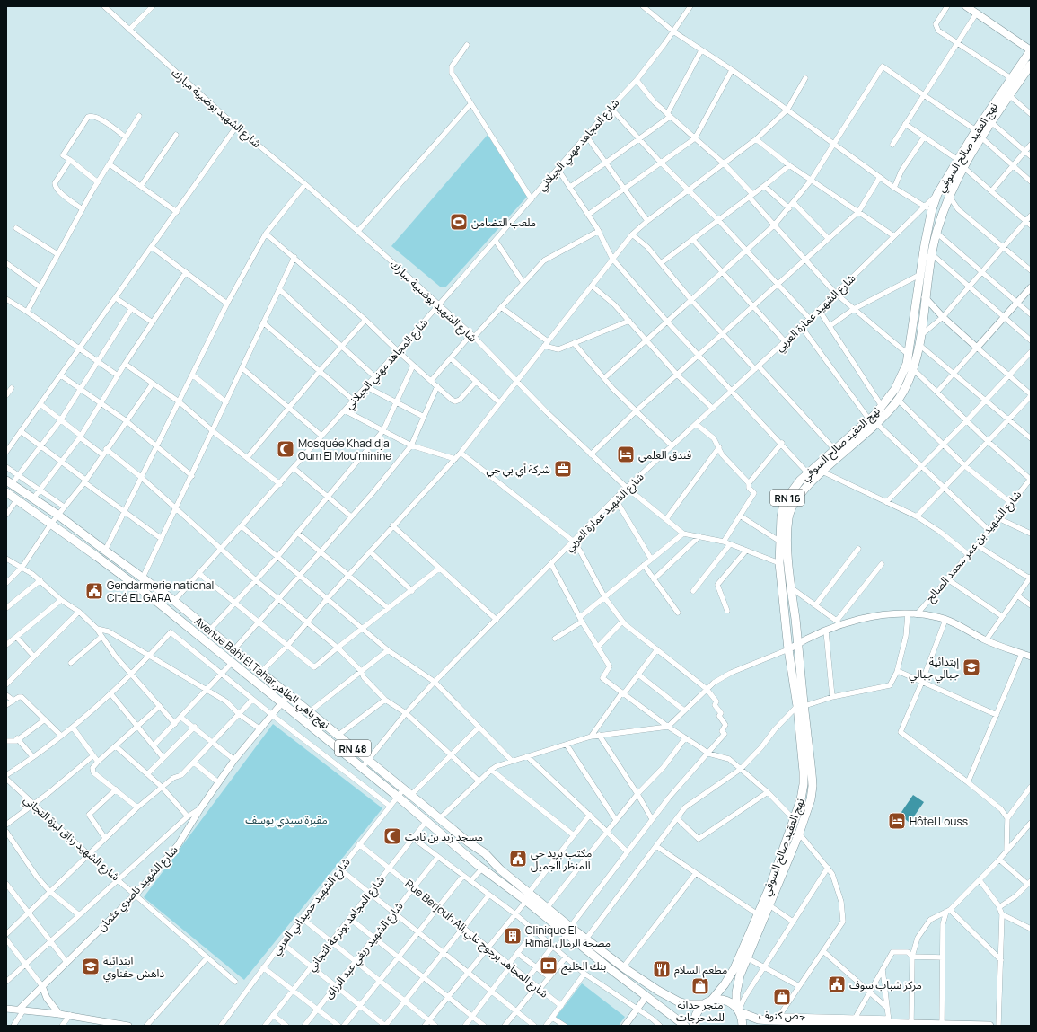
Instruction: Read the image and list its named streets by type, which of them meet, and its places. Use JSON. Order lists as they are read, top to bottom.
{
  "streets": {
    "main road": [
      "نهج العقيد صالح السوفي",
      "RN 16",
      "Avenue Bahi El Tahar,نهج باهي الطاهر",
      "RN 48"
    ],
    "street": [
      "شارع الشهيد بوضبية مبارك",
      "شارع المجاهد مهني الجيلاني",
      "شارع الشهيد عمارة العربي",
      "شارع الشهيد بن عمر محمد الصالح",
      "شارع الشهيد رزاق لبزة التجاني",
      "شارع الشهيد ناصري عثمان",
      "شارع الشهيد حميداني العربي",
      "شارع المجاهد بوترعة التجاني",
      "Rue Berjouh Ali,شارع المجاهد برجوح علي",
      "شارع الشهيد ريغي عبد الرزاق"
    ]
  },
  "crossings": [
    ["شارع الشهيد بوضبية مبارك", "شارع المجاهد مهني الجيلاني"],
    ["شارع الشهيد بوضبية مبارك", "شارع الشهيد عمارة العربي"],
    ["شارع المجاهد مهني الجيلاني", "Avenue Bahi El Tahar,نهج باهي الطاهر"],
    ["نهج العقيد صالح السوفي", "شارع الشهيد عمارة العربي"],
    ["شارع الشهيد عمارة العربي", "Avenue Bahi El Tahar,نهج باهي الطاهر"],
    ["Avenue Bahi El Tahar,نهج باهي الطاهر", "شارع الشهيد ناصري عثمان"],
    ["Avenue Bahi El Tahar,نهج باهي الطاهر", "شارع الشهيد حميداني العربي"],
    ["Avenue Bahi El Tahar,نهج باهي الطاهر", "شارع المجاهد بوترعة التجاني"],
    ["شارع الشهيد رزاق لبزة التجاني", "شارع الشهيد ناصري عثمان"],
    ["شارع الشهيد حميداني العربي", "Rue Berjouh Ali,شارع المجاهد برجوح علي"],
    ["شارع المجاهد بوترعة التجاني", "Rue Berjouh Ali,شارع المجاهد برجوح علي"],
    ["Rue Berjouh Ali,شارع المجاهد برجوح علي", "شارع الشهيد ريغي عبد الرزاق"]
  ],
  "parks": ["مقبرة سيدي يوسف"],
  "places": {
    "sports": ["ملعب التضامن"],
    "mosque": ["Mosquée Khadidja Oum El Mou'minine", "مسجد زيد بن ثابت"],
    "hotel": ["فندق العلمي", "Hôtel Louss"],
    "office": ["شركة أي بي جي"],
    "public building": ["Gendarmerie national Cité EL GARA", "مكتب بريد حي المنظر الجميل", "مركز شباب سوف"],
    "school or university": ["إبتدائية جبالي جبالي", "ابتدائية داهش حفناوي"],
    "building": ["Clinique El Rimal,مصحة الرمال"],
    "bank": ["بنك الخليج"],
    "restaurant": ["مطعم السلام"],
    "shop": ["متجر حدانة للمدحرجات", "جص كنوف"]
  }
}
